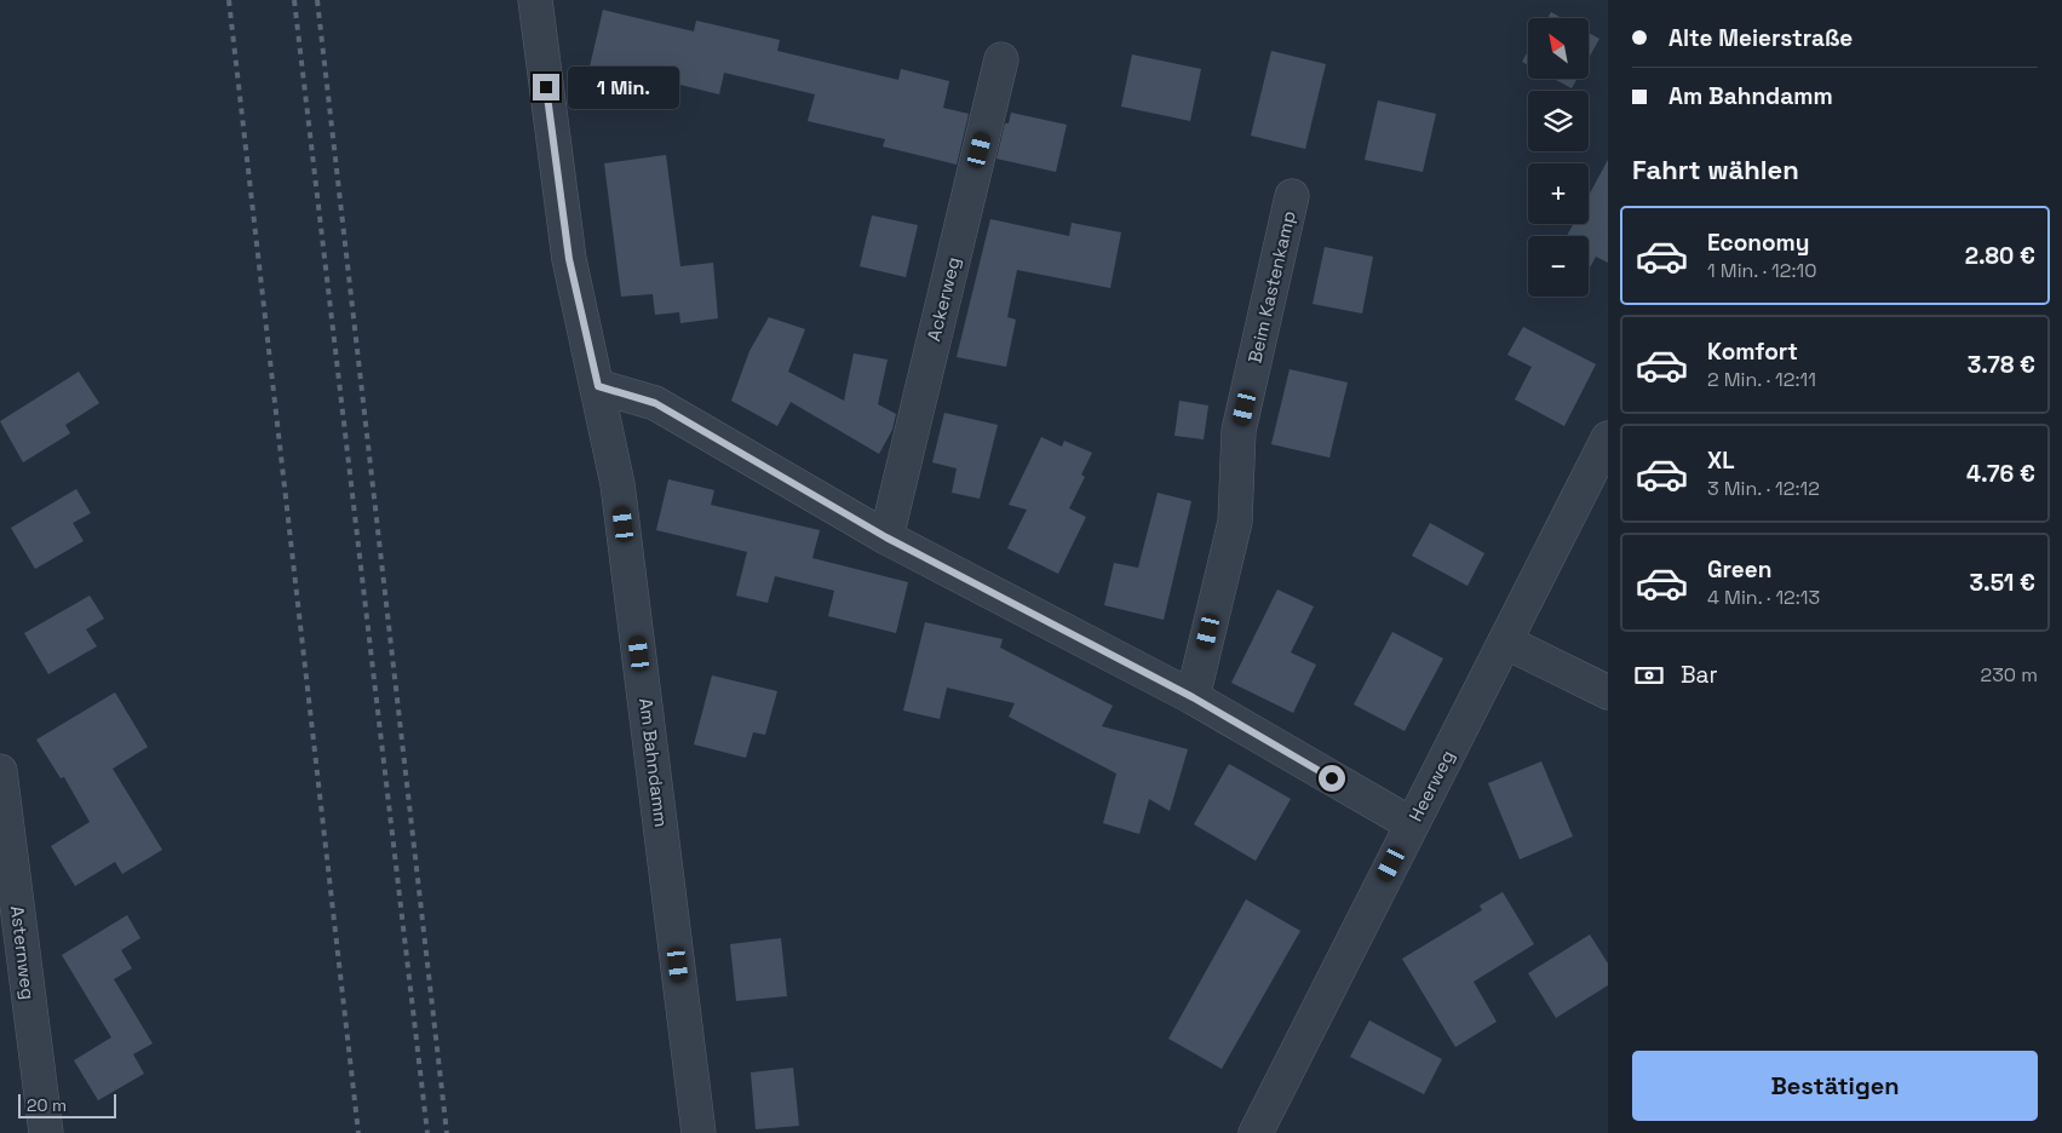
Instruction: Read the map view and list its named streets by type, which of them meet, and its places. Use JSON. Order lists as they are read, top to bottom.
{
  "streets": {
    "street": [
      "Beim Kastenkamp",
      "Ackerweg",
      "Am Bahndamm",
      "Heerweg",
      "Asternweg"
    ]
  },
  "scale_bar": "20 m",
  "north": "top left",
  "page": {
    "banner": ["Alte Meierstraße", "Am Bahndamm"],
    "map_buttons": ["+", "−"],
    "bubble": "1 Min.",
    "heading": "Fahrt wählen",
    "list": [
      {
        "name": "Economy",
        "note": "1 Min. · 12:10",
        "value": "2.80 €"
      },
      {
        "name": "Komfort",
        "note": "2 Min. · 12:11",
        "value": "3.78 €"
      },
      {
        "name": "XL",
        "note": "3 Min. · 12:12",
        "value": "4.76 €"
      },
      {
        "name": "Green",
        "note": "4 Min. · 12:13",
        "value": "3.51 €"
      }
    ],
    "pay": ["Bar", "230 m"],
    "buttons": "Bestätigen",
    "scale": "20 m"
  }
}
